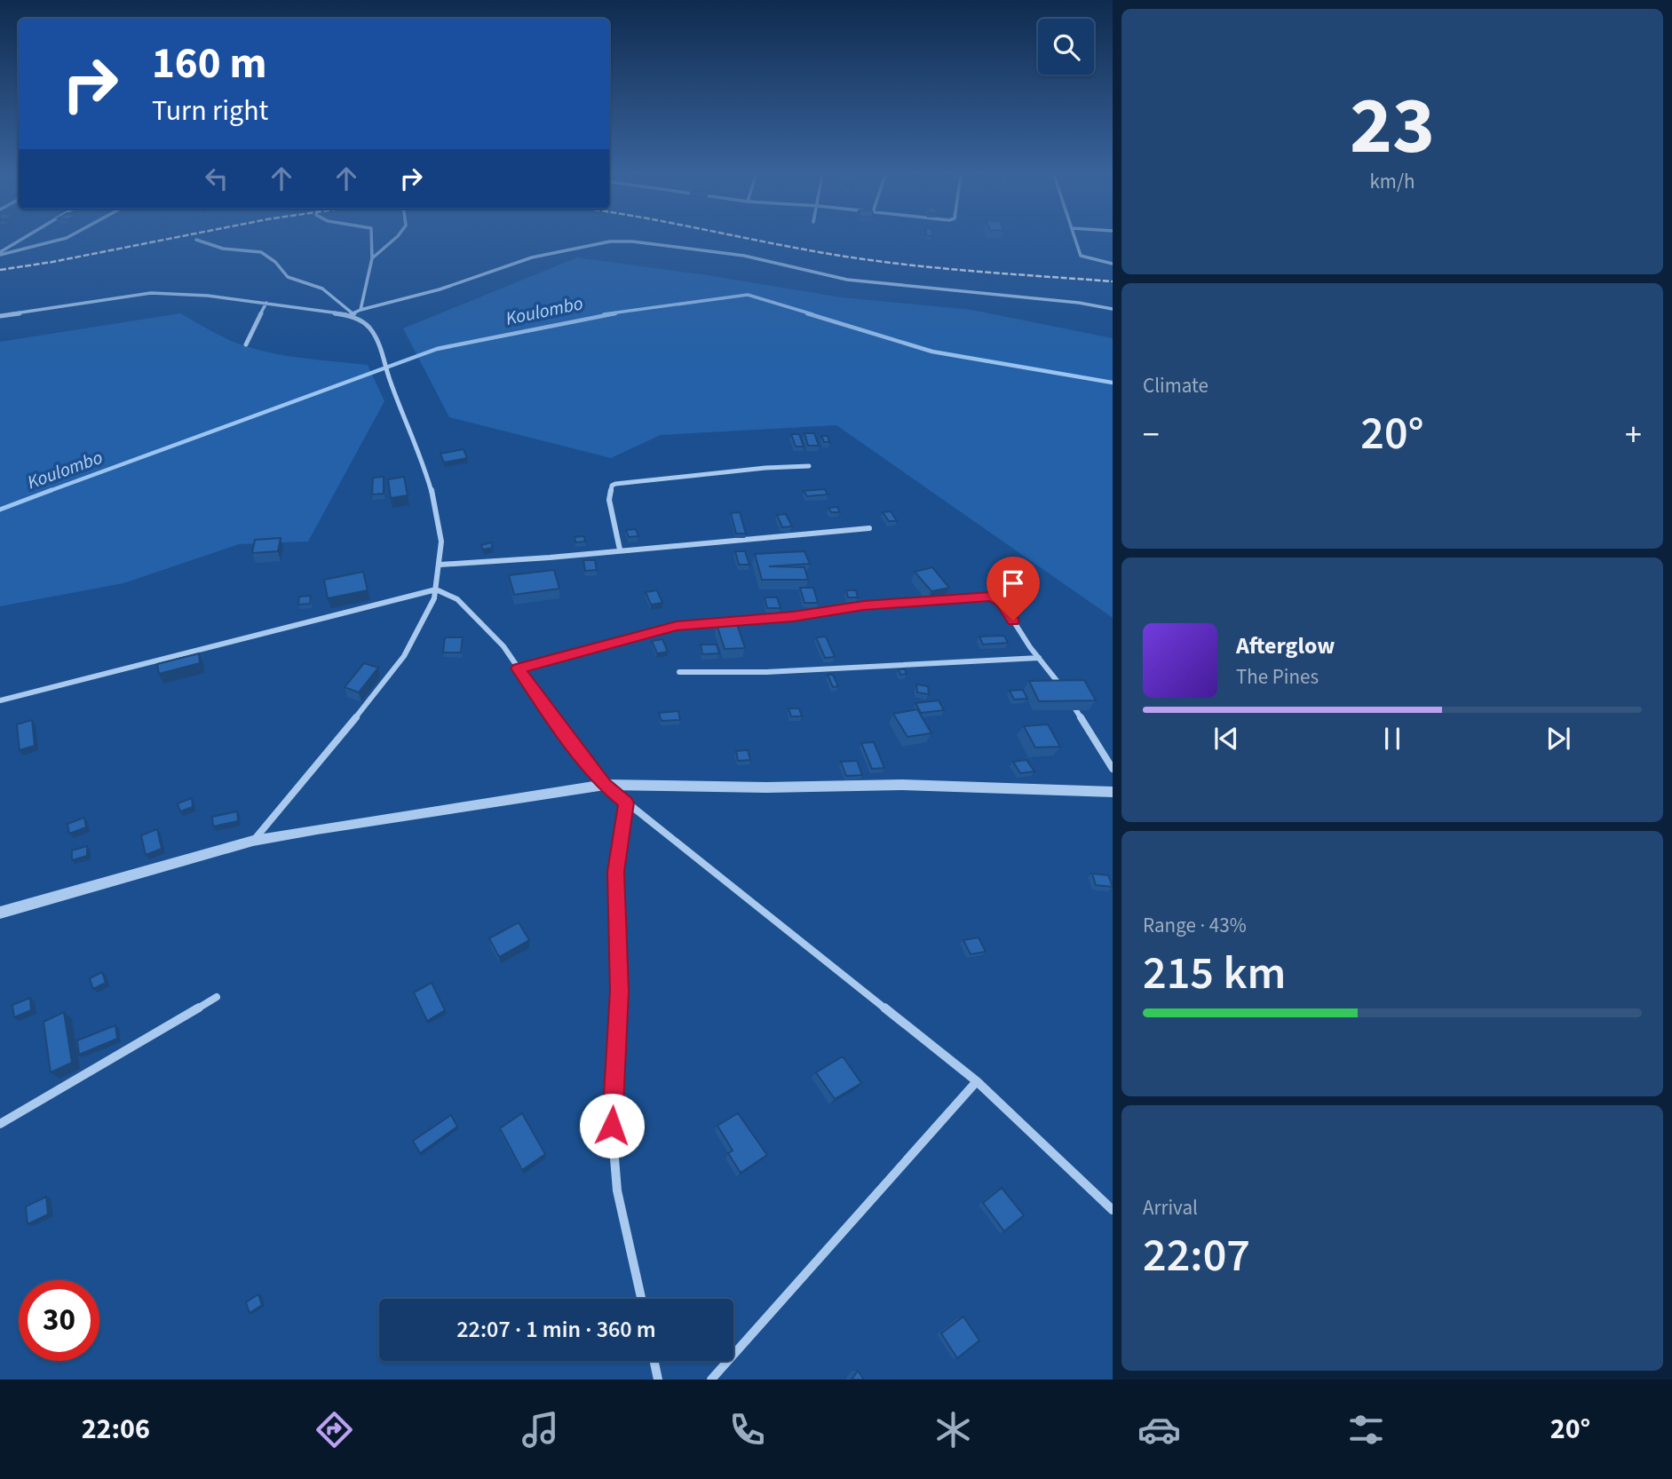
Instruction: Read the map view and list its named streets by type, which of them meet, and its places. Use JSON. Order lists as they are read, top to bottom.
{
  "water": ["Koulombo"],
  "page": {
    "tile": [
      ["23", "km/h"],
      "Climate",
      ["Range · 43%", "215 km"],
      ["Arrival", "22:07"]
    ],
    "turn": ["160 m", "Turn right"],
    "heat": ["−", "20°", "+"],
    "song": ["Afterglow", "The Pines"],
    "limit": "30",
    "trip": "22:07 · 1 min · 360 m",
    "tabs": ["22:06", "20°"]
  }
}
